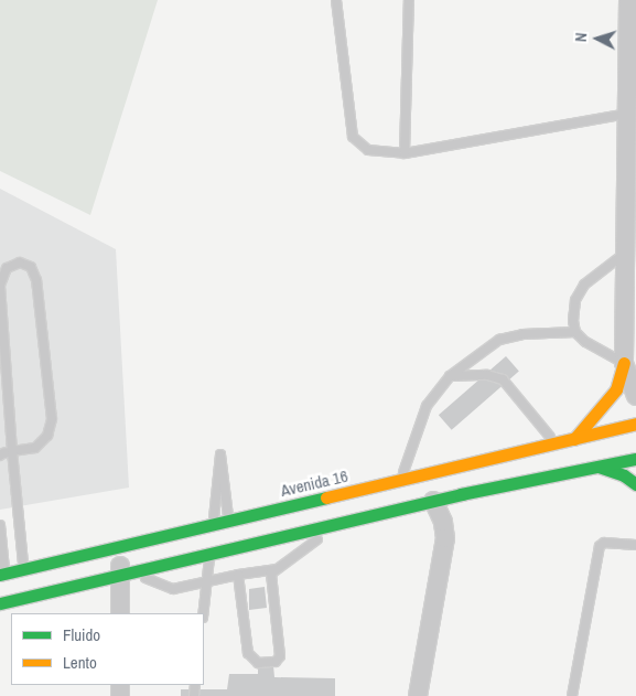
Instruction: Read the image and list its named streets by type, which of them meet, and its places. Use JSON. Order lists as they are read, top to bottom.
{
  "streets": {
    "highway": ["Avenida 16"]
  },
  "legend": ["Fluido", "Lento"],
  "north": "left"
}
